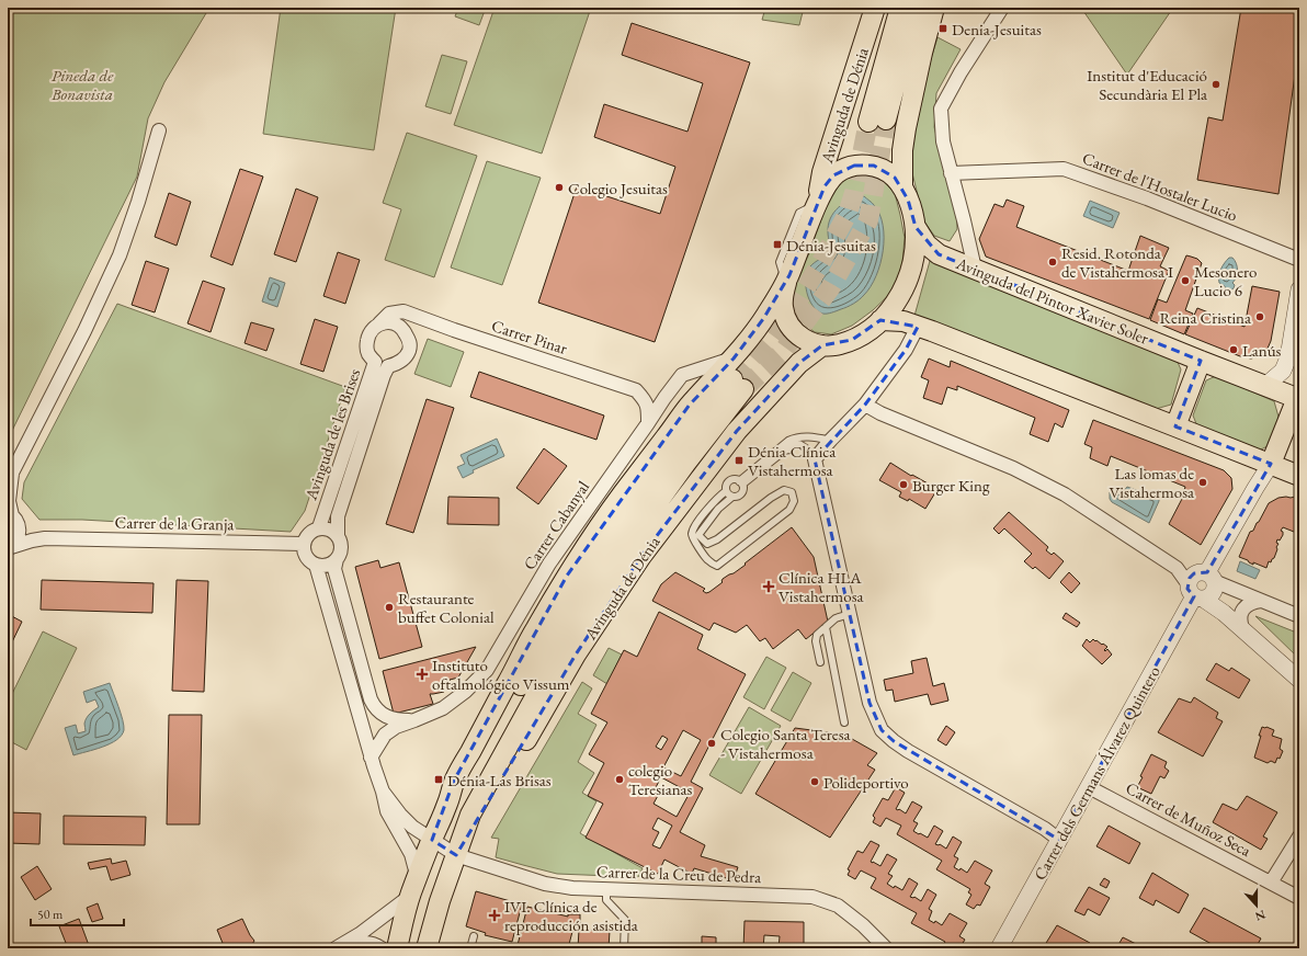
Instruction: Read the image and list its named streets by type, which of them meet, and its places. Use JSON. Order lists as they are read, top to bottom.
{
  "streets": {
    "main road": ["Avinguda de Dénia", "Avinguda del Pintor Xavier Soler", "Carrer dels Germans Álvarez Quintero"],
    "street": [
      "Carrer de l'Hostaler Lucio",
      "Carrer Pinar",
      "Avinguda de les Brises",
      "Carrer de la Granja",
      "Carrer Cabanyal",
      "Carrer de Muñoz Seca",
      "Carrer de la Creu de Pedra"
    ]
  },
  "crossings": [
    ["Avinguda de Dénia", "Avinguda del Pintor Xavier Soler"],
    ["Avinguda de Dénia", "Carrer Cabanyal"],
    ["Avinguda de Dénia", "Carrer de la Creu de Pedra"],
    ["Avinguda del Pintor Xavier Soler", "Carrer dels Germans Álvarez Quintero"],
    ["Carrer Pinar", "Avinguda de les Brises"],
    ["Carrer Pinar", "Carrer Cabanyal"],
    ["Avinguda de les Brises", "Carrer de la Granja"],
    ["Carrer dels Germans Álvarez Quintero", "Carrer de Muñoz Seca"]
  ],
  "parks": ["Pineda de Bonavista"],
  "places": {
    "transit": [
      "Denia-Jesuitas",
      "Dénia-Jesuitas",
      "Dénia-Clínica Vistahermosa",
      "Dénia-Las Brisas"
    ],
    "other": [
      "Institut d'Educació Secundària El Pla",
      "Colegio Jesuitas",
      "Resid. Rotonda de Vistahermosa I",
      "Mesonero Lucio 6",
      "Reina Cristina",
      "Lanús",
      "Las lomas de Vistahermosa",
      "Burger King",
      "Restaurante buffet Colonial",
      "Colegio Santa Teresa - Vistahermosa",
      "colegio Teresianas",
      "Polideportivo"
    ],
    "health": ["Clínica HLA Vistahermosa", "Instituto oftalmológico Vissum", "IVI. Clínica de reproducción asistida"]
  },
  "scale_bar": "50 m",
  "north": "bottom"
}
